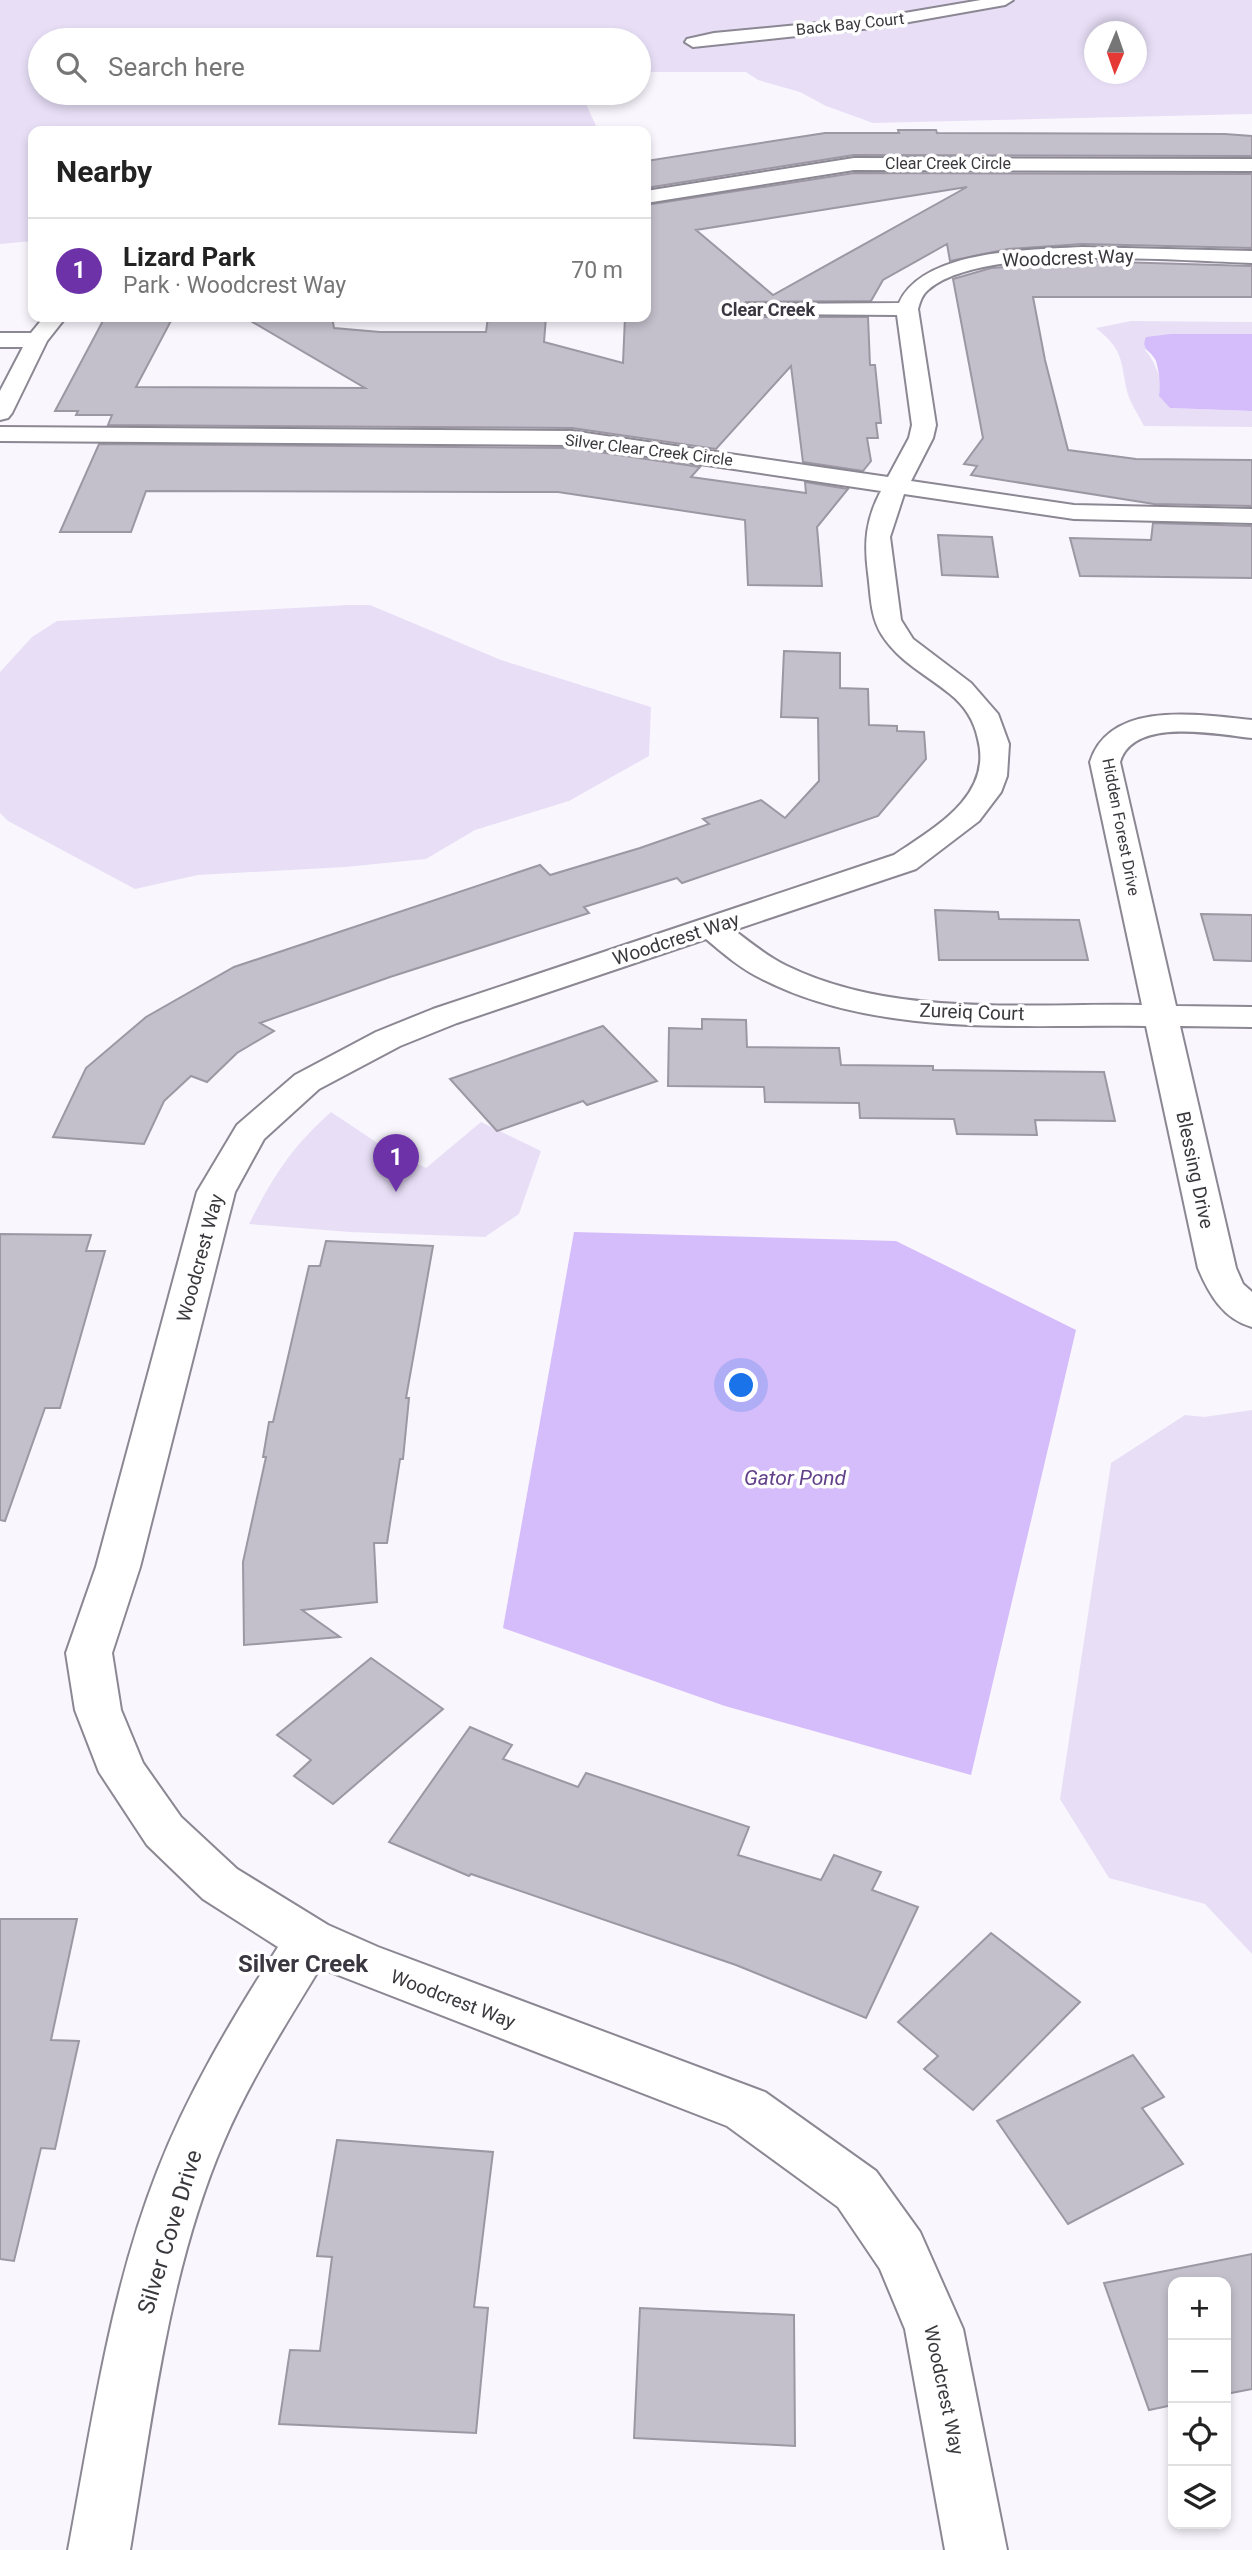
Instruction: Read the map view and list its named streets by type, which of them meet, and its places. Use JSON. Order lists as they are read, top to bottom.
{
  "streets": {
    "street": [
      "Back Bay Court",
      "Clear Creek Circle",
      "Woodcrest Way",
      "Silver Clear Creek Circle",
      "Hidden Forest Drive",
      "Zureiq Court",
      "Blessing Drive",
      "Silver Cove Drive"
    ]
  },
  "crossings": [
    ["Woodcrest Way", "Silver Clear Creek Circle"],
    ["Woodcrest Way", "Zureiq Court"],
    ["Woodcrest Way", "Silver Cove Drive"],
    ["Hidden Forest Drive", "Zureiq Court"],
    ["Hidden Forest Drive", "Blessing Drive"],
    ["Zureiq Court", "Blessing Drive"]
  ],
  "districts": ["Clear Creek", "Silver Creek"],
  "water": ["Gator Pond"],
  "north": "bottom",
  "page": {
    "search": "Search here",
    "heading": "Nearby",
    "list": [
      {
        "mark": "1",
        "name": "Lizard Park",
        "note": "Park · Woodcrest Way",
        "value": "70 m"
      }
    ],
    "pins": "1",
    "map_buttons": ["+", "−"]
  }
}
